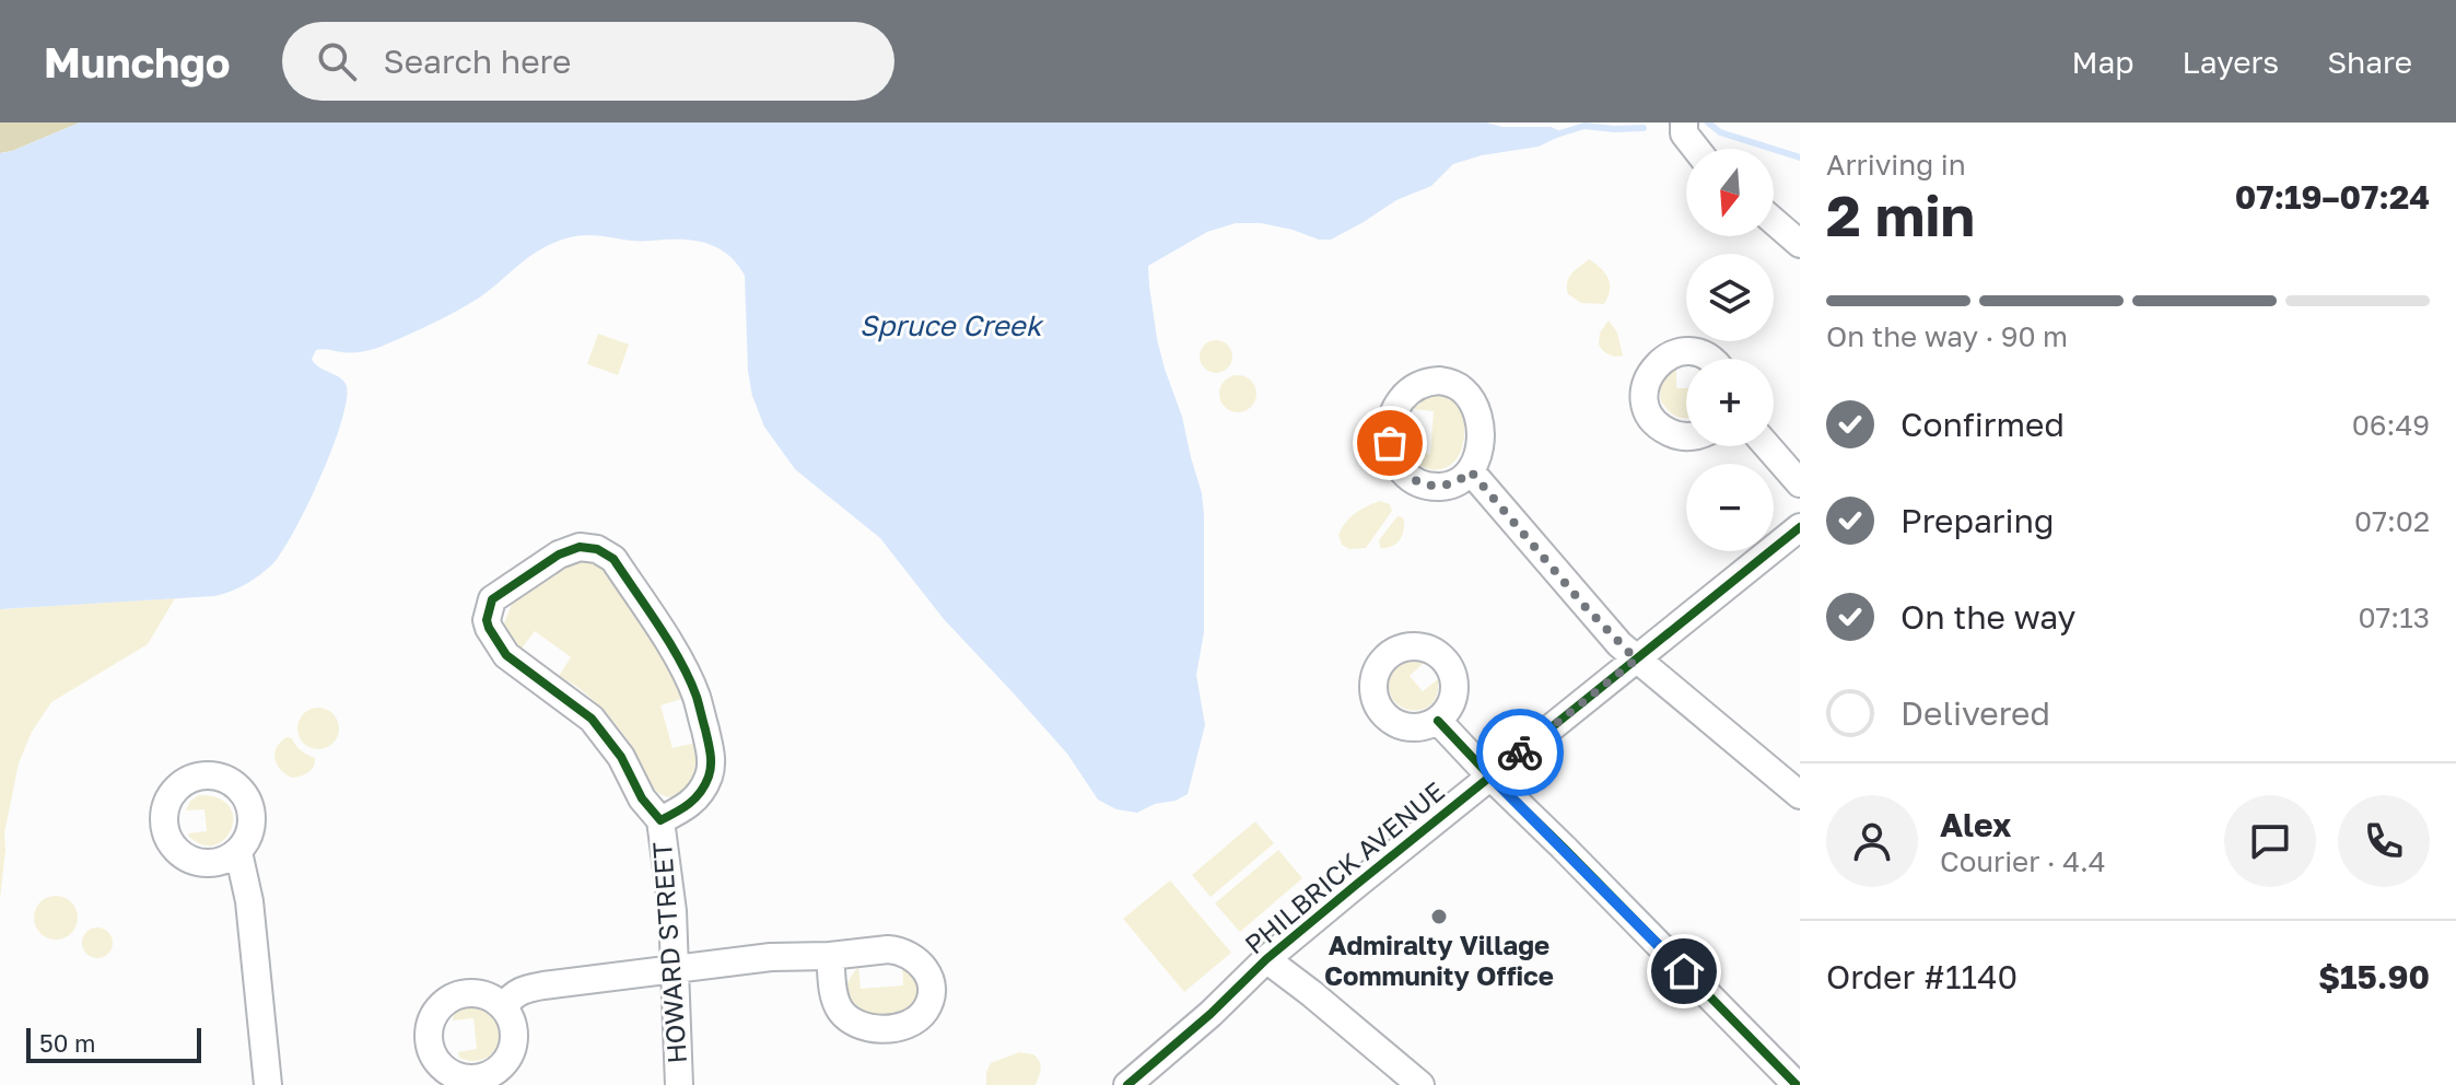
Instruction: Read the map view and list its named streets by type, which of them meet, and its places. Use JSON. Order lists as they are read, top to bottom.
{
  "streets": {
    "street": ["PHILBRICK AVENUE", "HOWARD STREET"]
  },
  "water": ["Spruce Creek"],
  "places": ["Admiralty Village Community Office"],
  "scale_bar": "50 m",
  "north": "bottom",
  "page": {
    "header": "Munchgo",
    "search": "Search here",
    "nav": ["Map", "Layers", "Share"],
    "heading": ["2 min", "Arriving in", "07:19–07:24"],
    "panel": [
      "Alex",
      "Courier · 4.4",
      "Order #1140",
      "$15.90"
    ],
    "map_buttons": ["+", "−"],
    "bar": "On the way · 90 m",
    "list": [
      ["Confirmed", "06:49"],
      ["Preparing", "07:02"],
      ["On the way", "07:13"],
      "Delivered"
    ],
    "scale": "50 m"
  }
}
